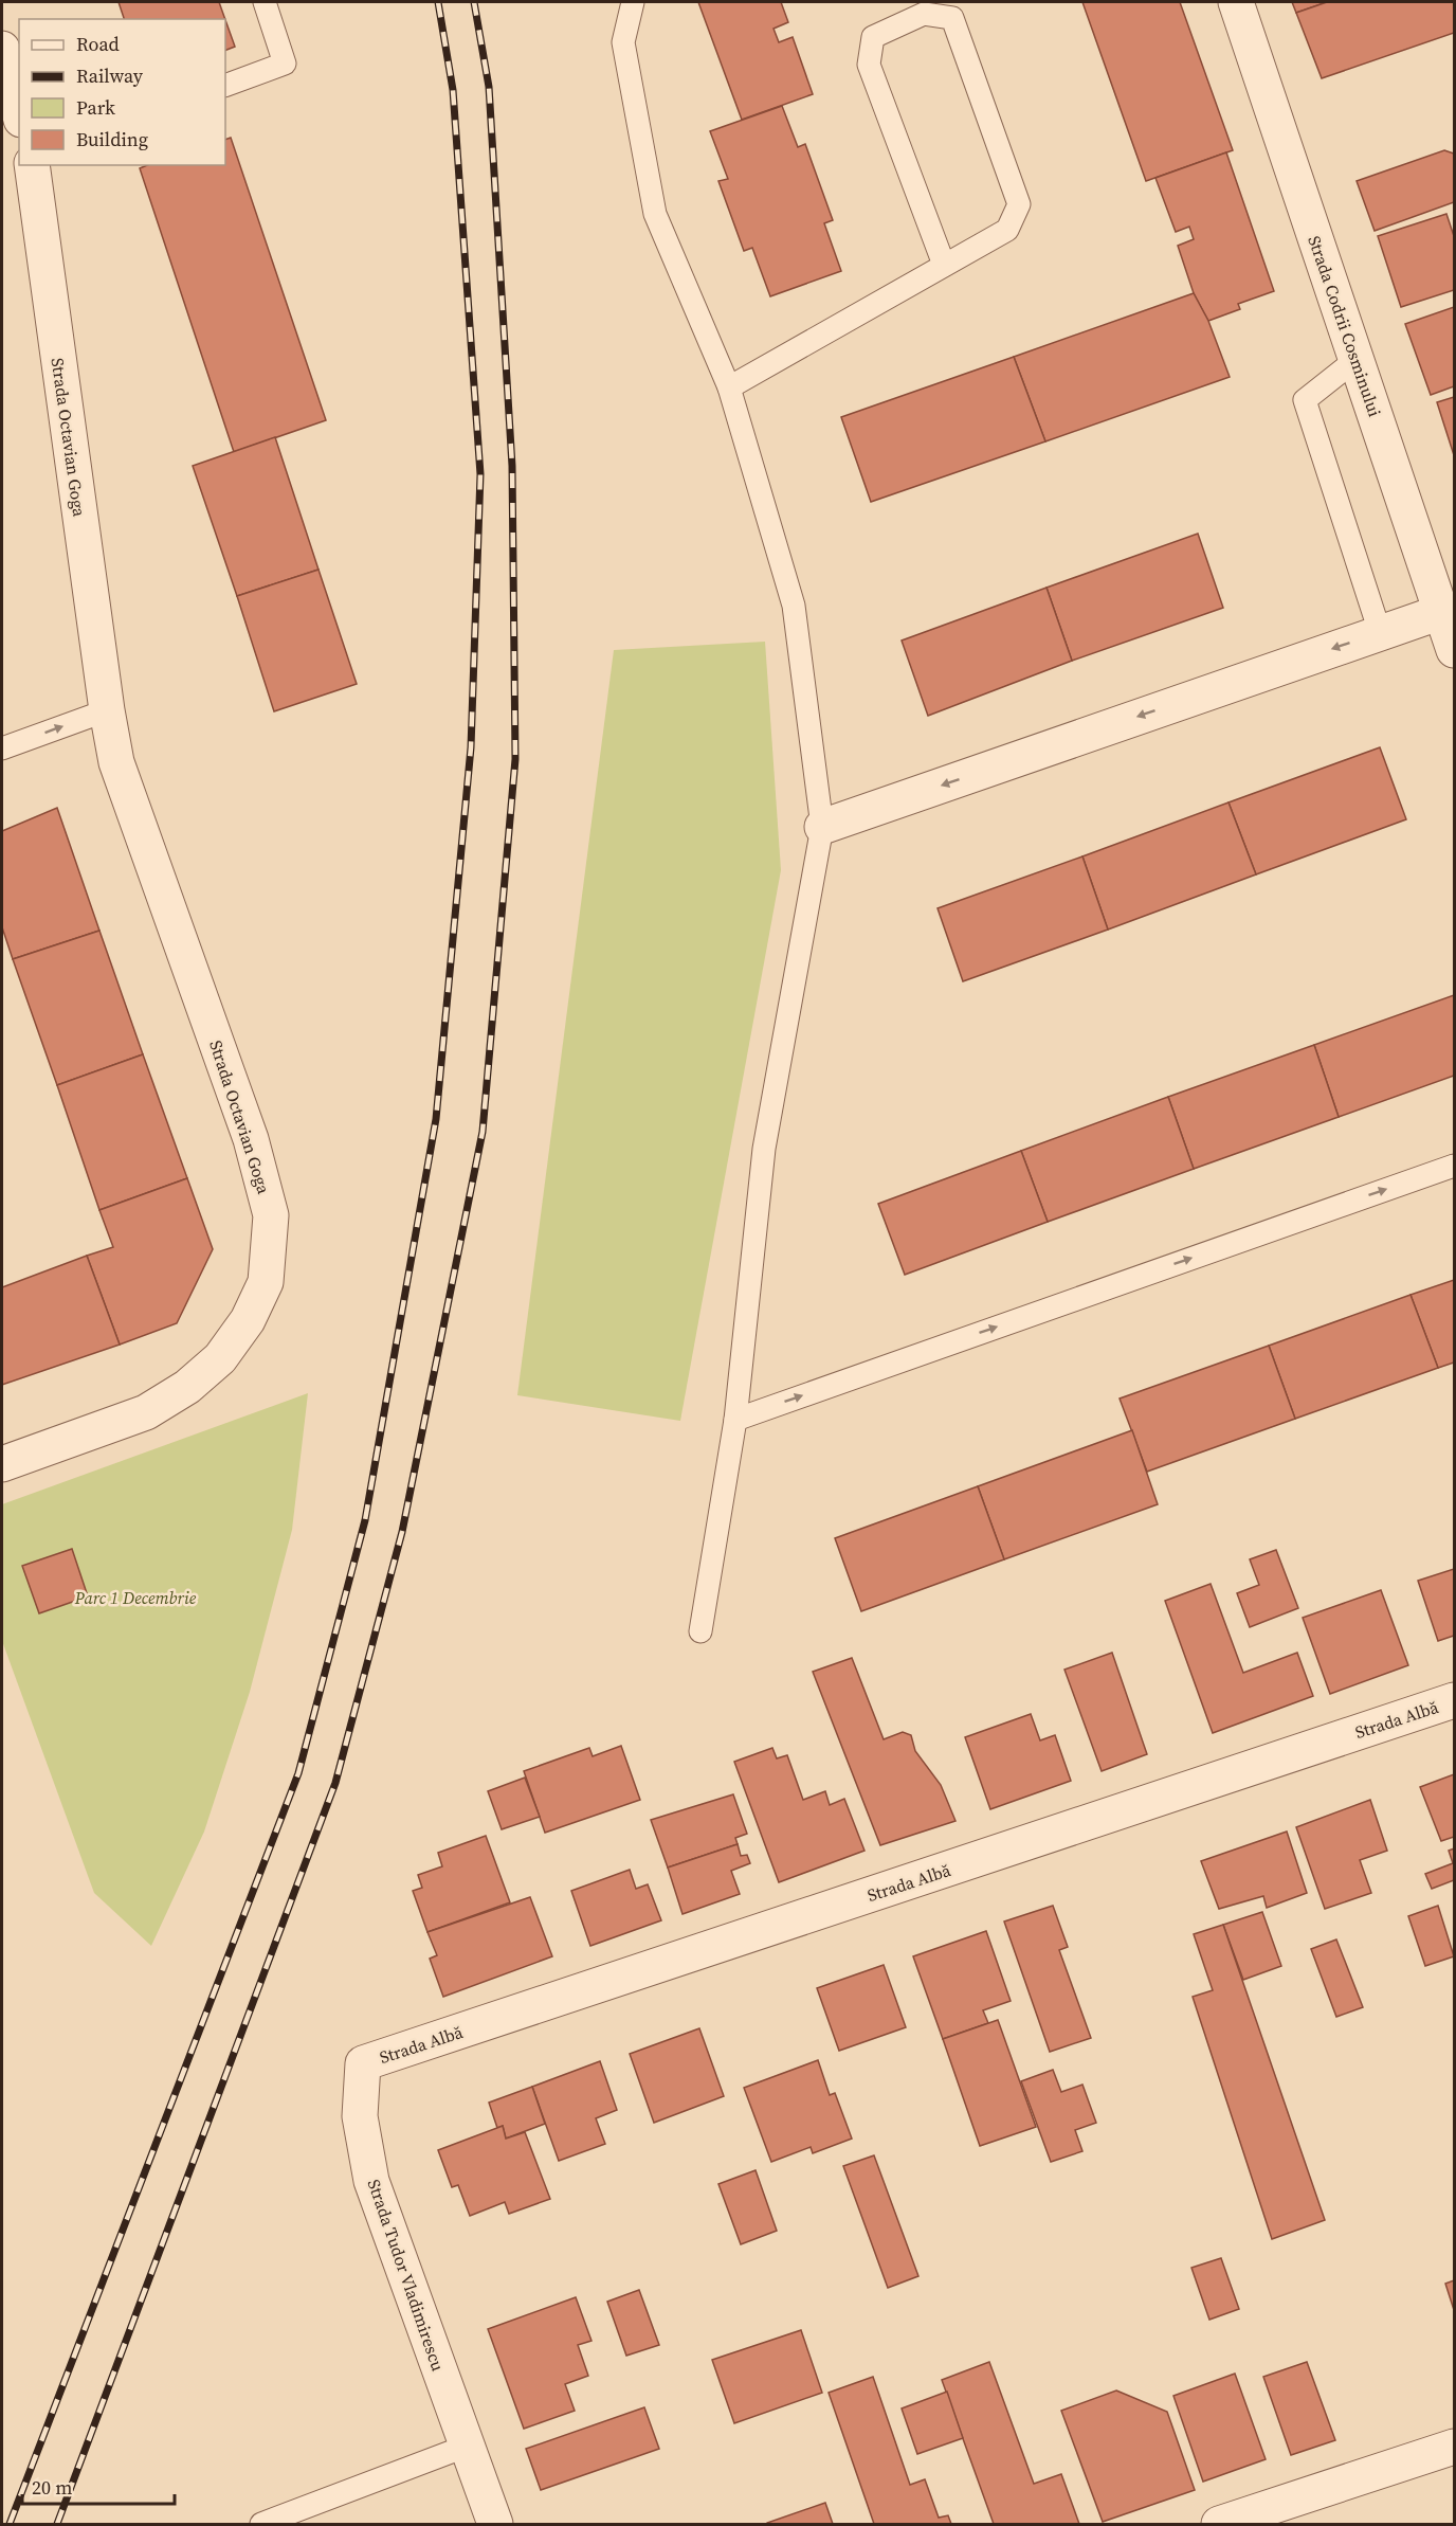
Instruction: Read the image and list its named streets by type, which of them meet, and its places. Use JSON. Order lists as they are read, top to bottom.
{
  "streets": {
    "street": [
      "Strada Codrii Cosminului",
      "Strada Octavian Goga",
      "Strada Albă",
      "Strada Tudor Vladimirescu"
    ]
  },
  "crossings": [
    ["Strada Albă", "Strada Tudor Vladimirescu"]
  ],
  "parks": ["Parc 1 Decembrie"],
  "legend": [
    "Road",
    "Railway",
    "Park",
    "Building"
  ],
  "scale_bar": "20 m"
}
